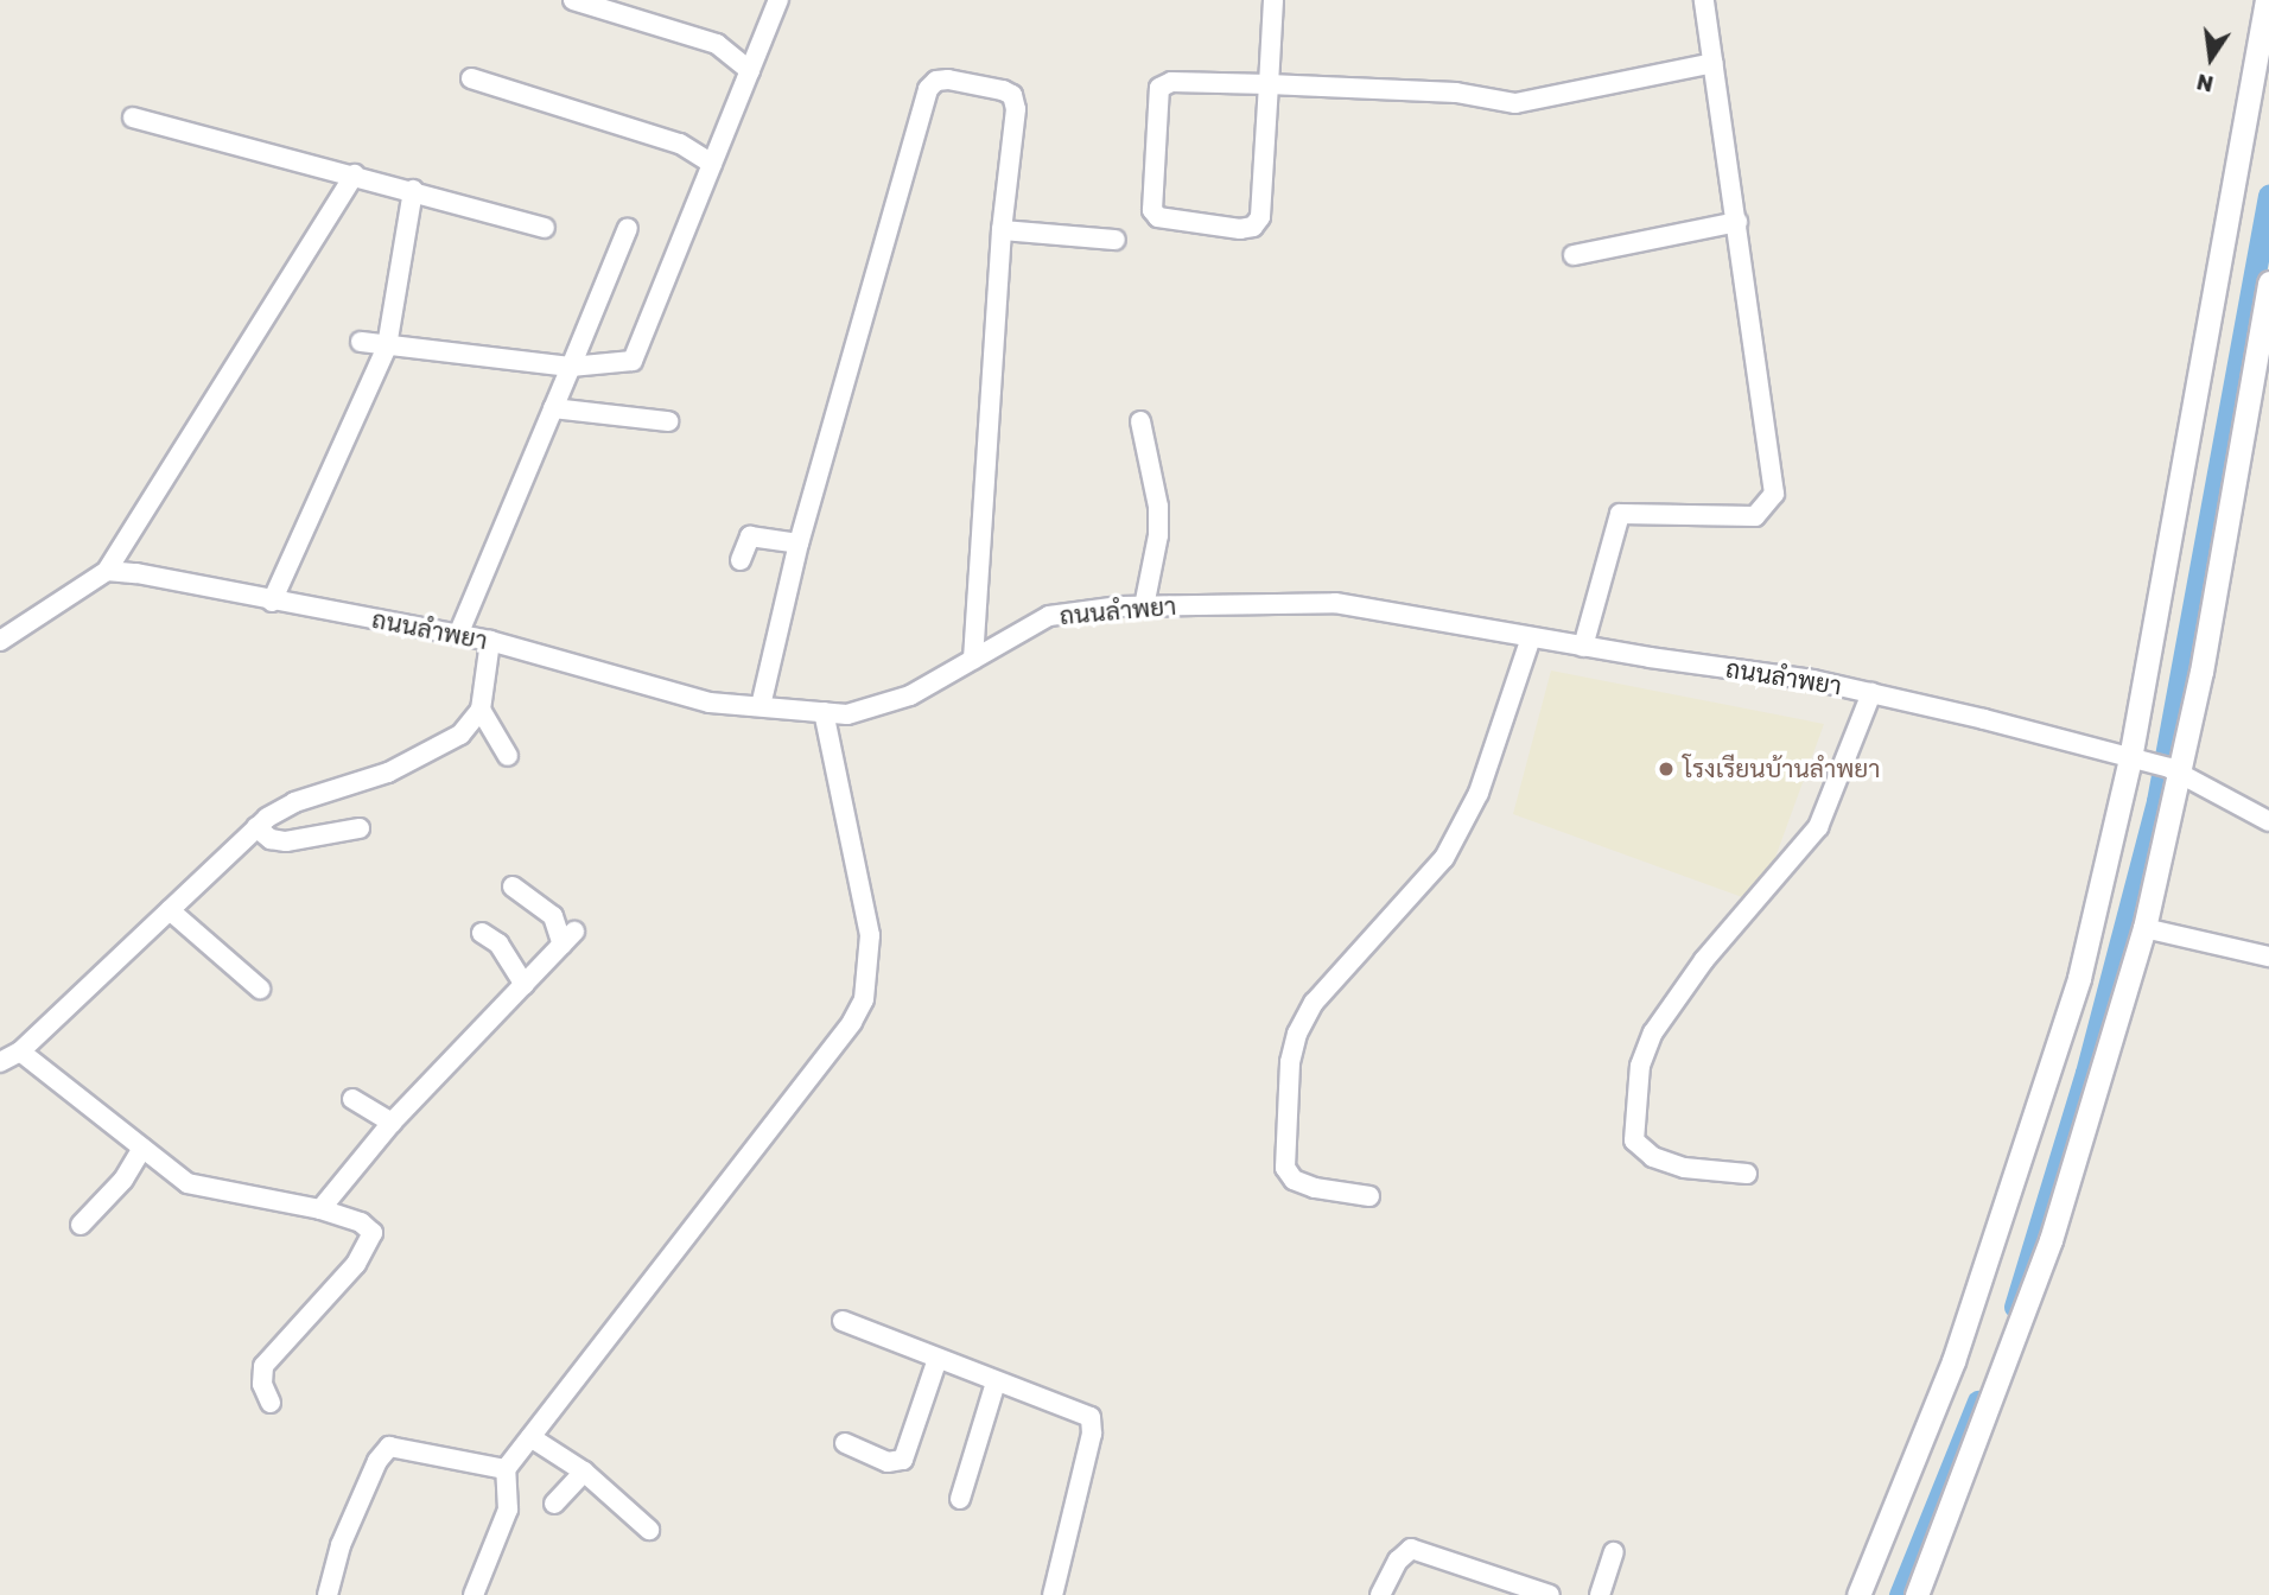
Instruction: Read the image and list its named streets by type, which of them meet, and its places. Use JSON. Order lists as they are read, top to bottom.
{
  "streets": {
    "street": ["ถนนลำพยา"]
  },
  "places": ["โรงเรียนบ้านลำพยา"],
  "north": "bottom"
}
